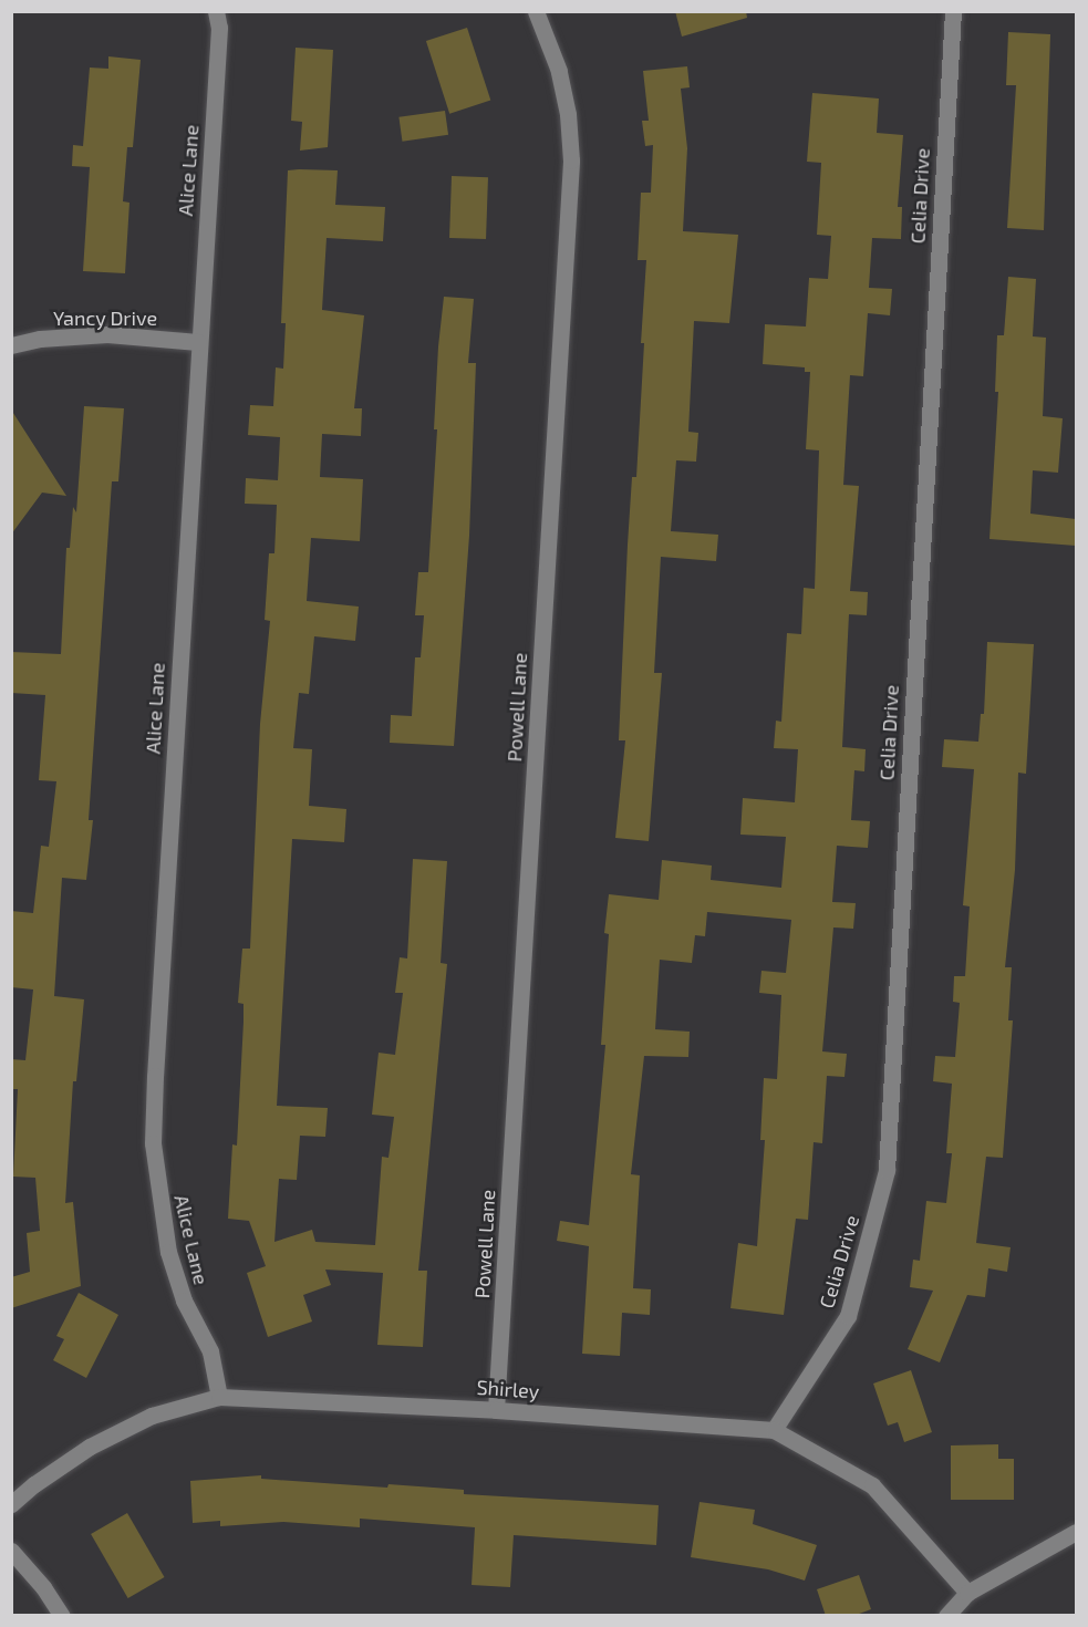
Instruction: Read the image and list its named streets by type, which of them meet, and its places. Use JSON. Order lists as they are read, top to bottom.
{
  "streets": {
    "street": [
      "Alice Lane",
      "Celia Drive",
      "Yancy Drive",
      "Powell Lane",
      "Shirley"
    ]
  },
  "crossings": [
    ["Alice Lane", "Yancy Drive"],
    ["Alice Lane", "Shirley"],
    ["Celia Drive", "Shirley"],
    ["Powell Lane", "Shirley"]
  ]
}
